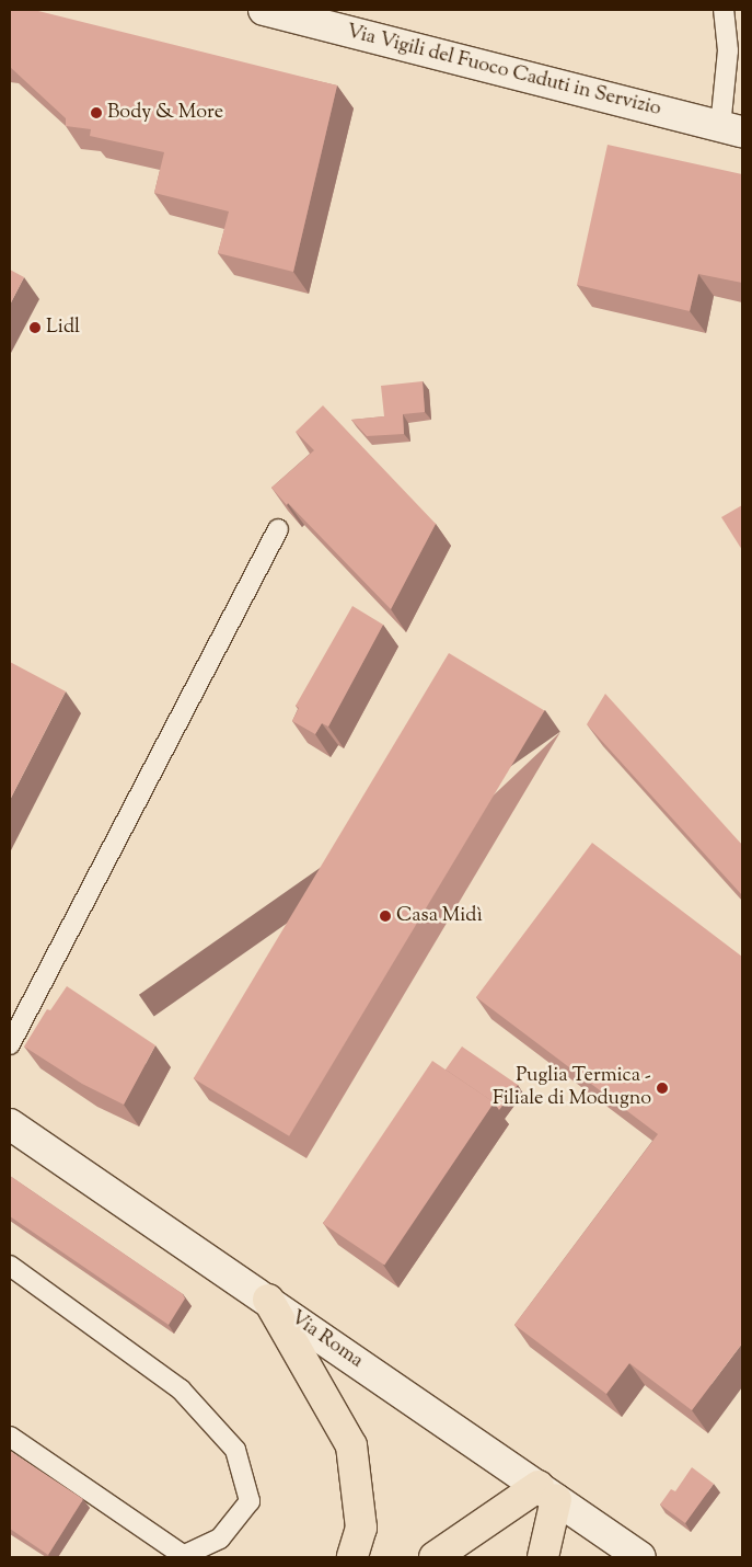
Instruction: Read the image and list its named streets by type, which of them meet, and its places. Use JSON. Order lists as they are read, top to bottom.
{
  "streets": {
    "main road": ["Via Vigili del Fuoco Caduti in Servizio", "Via Roma"]
  },
  "places": [
    "Body & More",
    "Lidl",
    "Casa Midì",
    "Puglia Termica - Filiale di Modugno"
  ]
}
